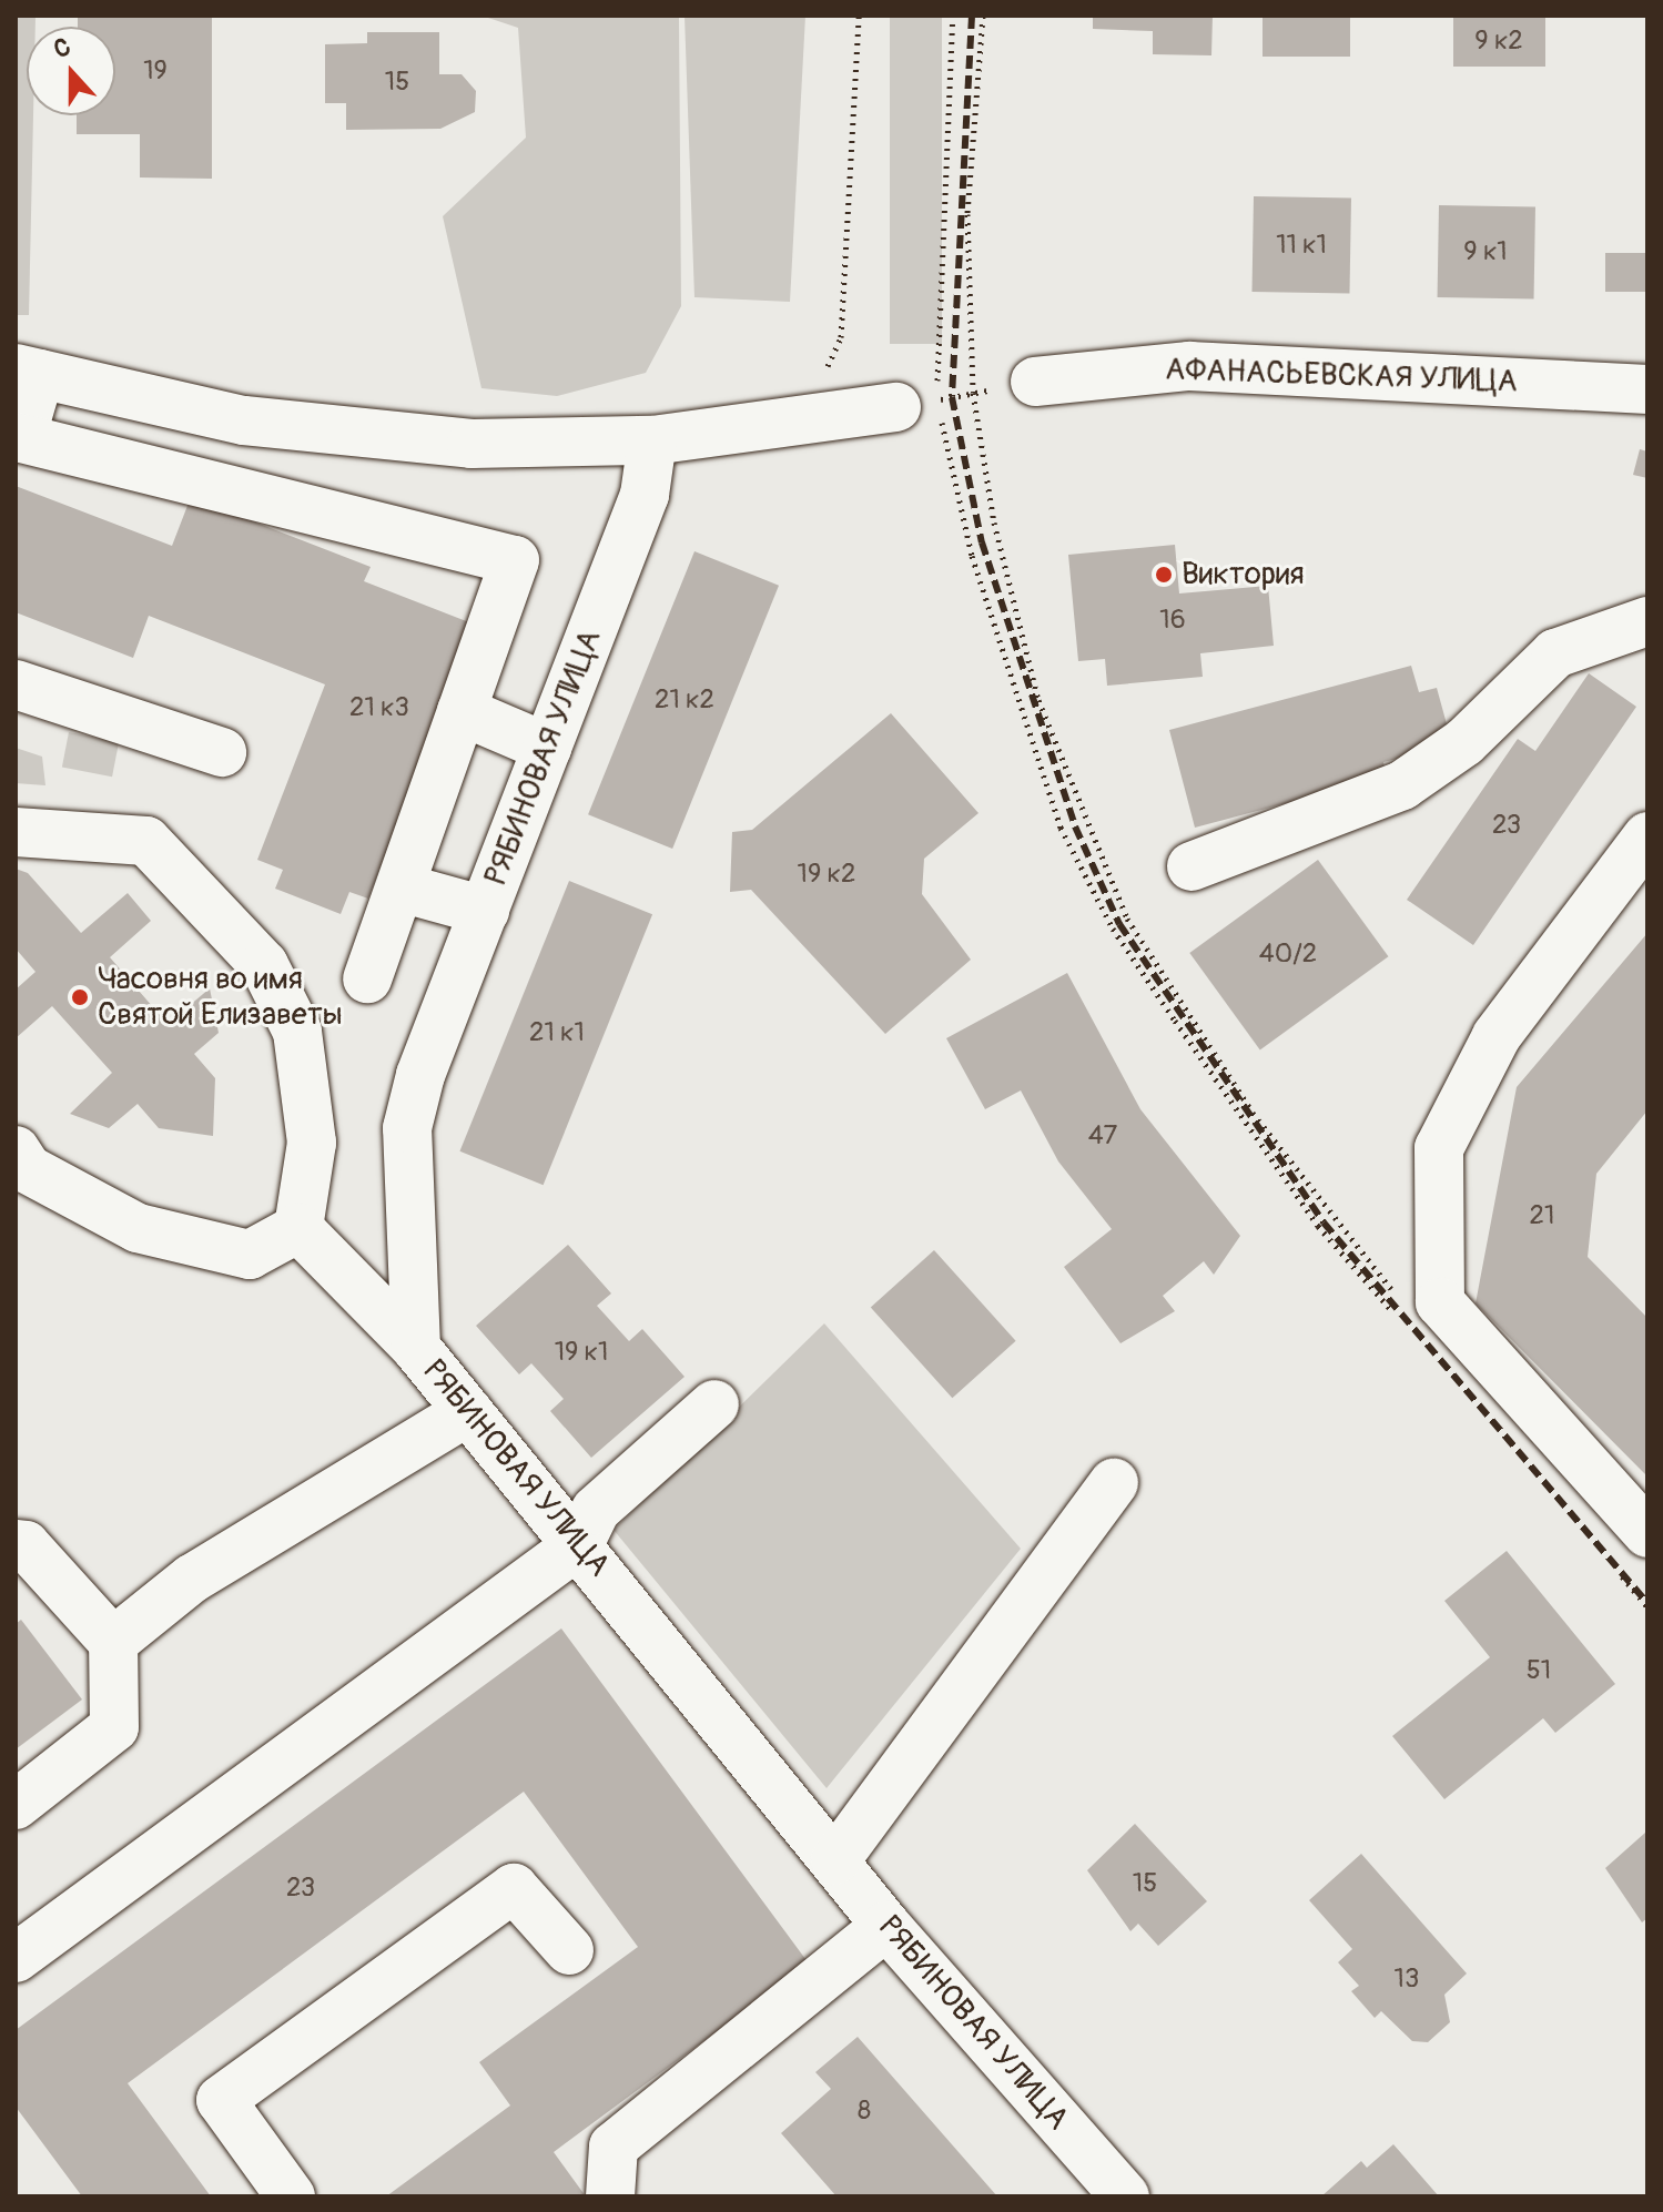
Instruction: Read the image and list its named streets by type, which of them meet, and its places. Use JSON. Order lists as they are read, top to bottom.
{
  "streets": {
    "street": ["АФАНАСЬЕВСКАЯ УЛИЦА", "РЯБИНОВАЯ УЛИЦА"]
  },
  "places": ["Виктория", "Часовня во имя Святой Елизаветы"],
  "house_numbers": [
    "9 к2",
    "19",
    "15",
    "11 к1",
    "9 к1",
    "16",
    "21 к2",
    "21 к3",
    "23",
    "19 к2",
    "40/2",
    "21 к1",
    "47",
    "21",
    "19 к1",
    "51",
    "15",
    "23",
    "13",
    "8"
  ],
  "north": "top"
}
